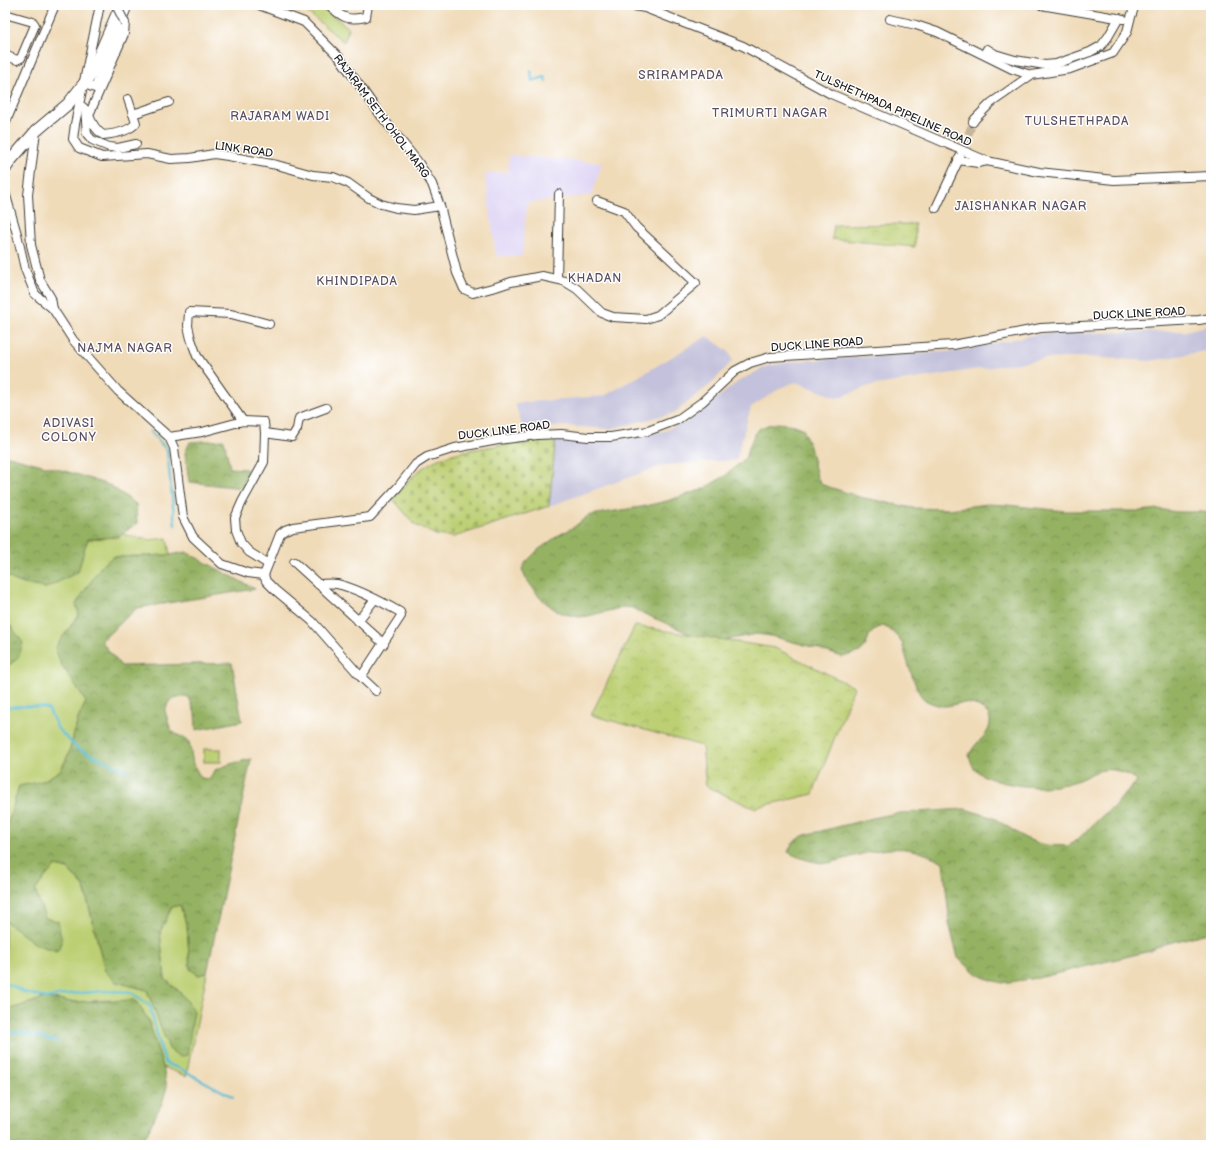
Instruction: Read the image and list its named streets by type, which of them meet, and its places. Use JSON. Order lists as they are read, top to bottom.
{
  "streets": {
    "street": [
      "TULSHETHPADA PIPELINE ROAD",
      "RAJARAM SETH OHOL MARG",
      "LINK ROAD",
      "DUCK LINE ROAD"
    ]
  },
  "crossings": [
    ["RAJARAM SETH OHOL MARG", "LINK ROAD"]
  ],
  "districts": [
    "SRIRAMPADA",
    "TRIMURTI NAGAR",
    "RAJARAM WADI",
    "TULSHETHPADA",
    "JAISHANKAR NAGAR",
    "KHADAN",
    "KHINDIPADA",
    "NAJMA NAGAR",
    "ADIVASI COLONY"
  ]
}
